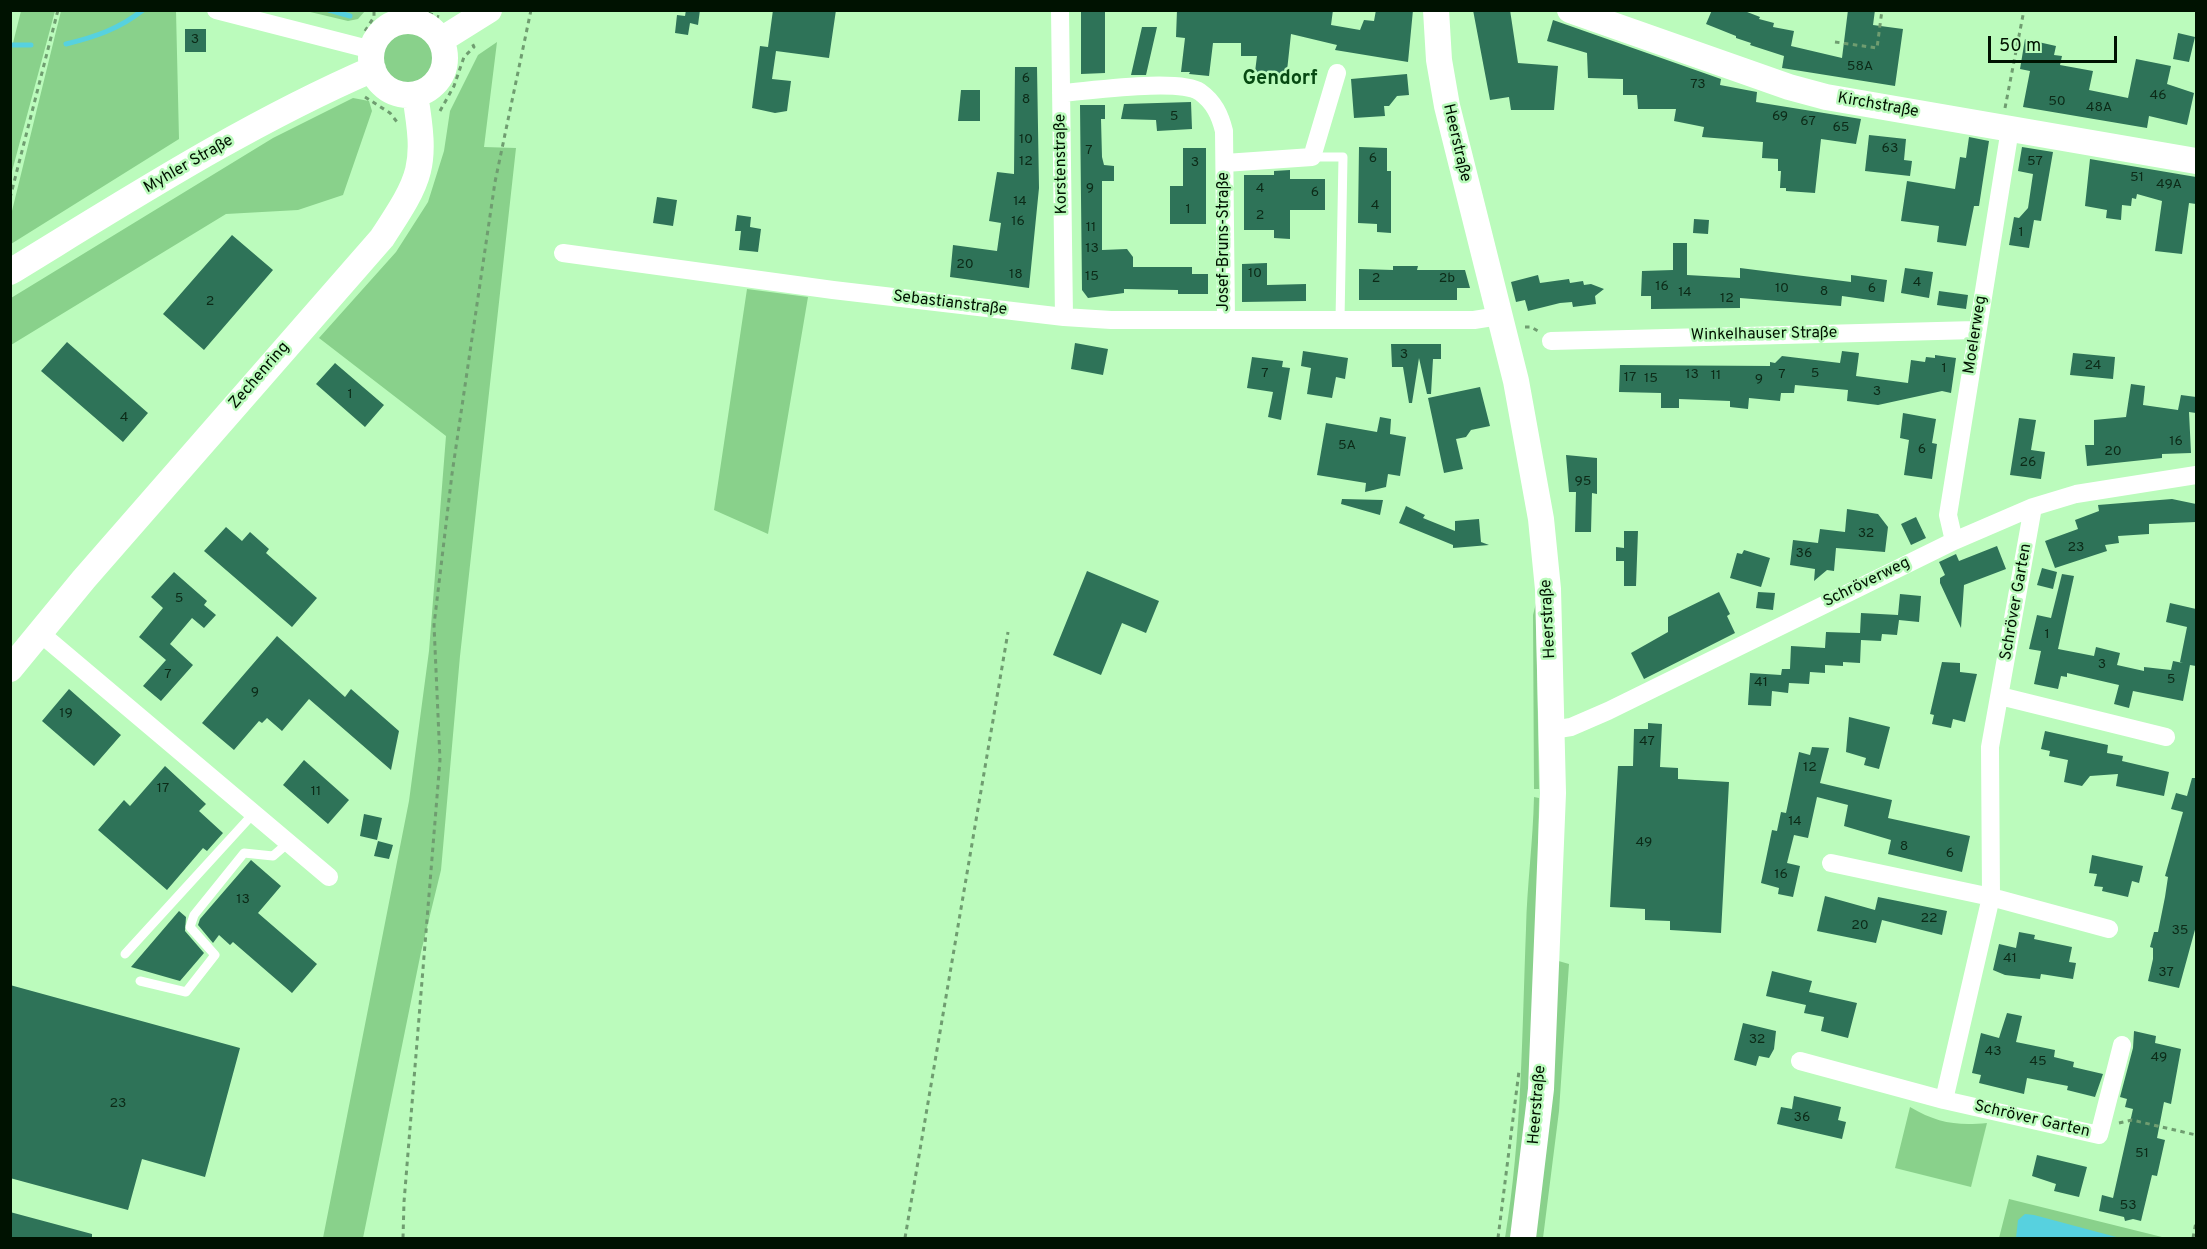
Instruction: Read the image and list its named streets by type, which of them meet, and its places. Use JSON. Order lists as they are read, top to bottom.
{
  "streets": {
    "main road": [
      "Kirchstraße",
      "Heerstraße",
      "Myhler Straße",
      "Zechenring"
    ],
    "street": [
      "Korstenstraße",
      "Josef-Bruns-Straße",
      "Sebastianstraße",
      "Winkelhauser Straße",
      "Moelerweg",
      "Schröverweg",
      "Schröver Garten"
    ]
  },
  "crossings": [
    ["Kirchstraße", "Moelerweg"],
    ["Heerstraße", "Sebastianstraße"],
    ["Heerstraße", "Schröverweg"],
    ["Korstenstraße", "Josef-Bruns-Straße"],
    ["Korstenstraße", "Sebastianstraße"],
    ["Myhler Straße", "Zechenring"],
    ["Josef-Bruns-Straße", "Sebastianstraße"],
    ["Winkelhauser Straße", "Moelerweg"],
    ["Moelerweg", "Schröverweg"],
    ["Schröverweg", "Schröver Garten"]
  ],
  "districts": ["Gendorf"],
  "house_numbers": [
    "3",
    "58A",
    "6",
    "73",
    "46",
    "8",
    "50",
    "48A",
    "5",
    "69",
    "67",
    "65",
    "10",
    "63",
    "7",
    "6",
    "12",
    "57",
    "3",
    "51",
    "49A",
    "9",
    "4",
    "6",
    "14",
    "4",
    "1",
    "2",
    "16",
    "11",
    "1",
    "13",
    "20",
    "10",
    "18",
    "15",
    "2",
    "2b",
    "4",
    "16",
    "10",
    "6",
    "8",
    "14",
    "12",
    "2",
    "3",
    "24",
    "1",
    "7",
    "5",
    "13",
    "7",
    "11",
    "17",
    "15",
    "9",
    "3",
    "1",
    "4",
    "16",
    "5A",
    "6",
    "20",
    "26",
    "95",
    "32",
    "23",
    "36",
    "5",
    "1",
    "3",
    "7",
    "5",
    "41",
    "9",
    "19",
    "47",
    "12",
    "17",
    "11",
    "14",
    "49",
    "8",
    "6",
    "16",
    "13",
    "22",
    "20",
    "35",
    "41",
    "37",
    "32",
    "43",
    "49",
    "45",
    "23",
    "36",
    "51",
    "53"
  ],
  "scale_bar": "50 m"
}
